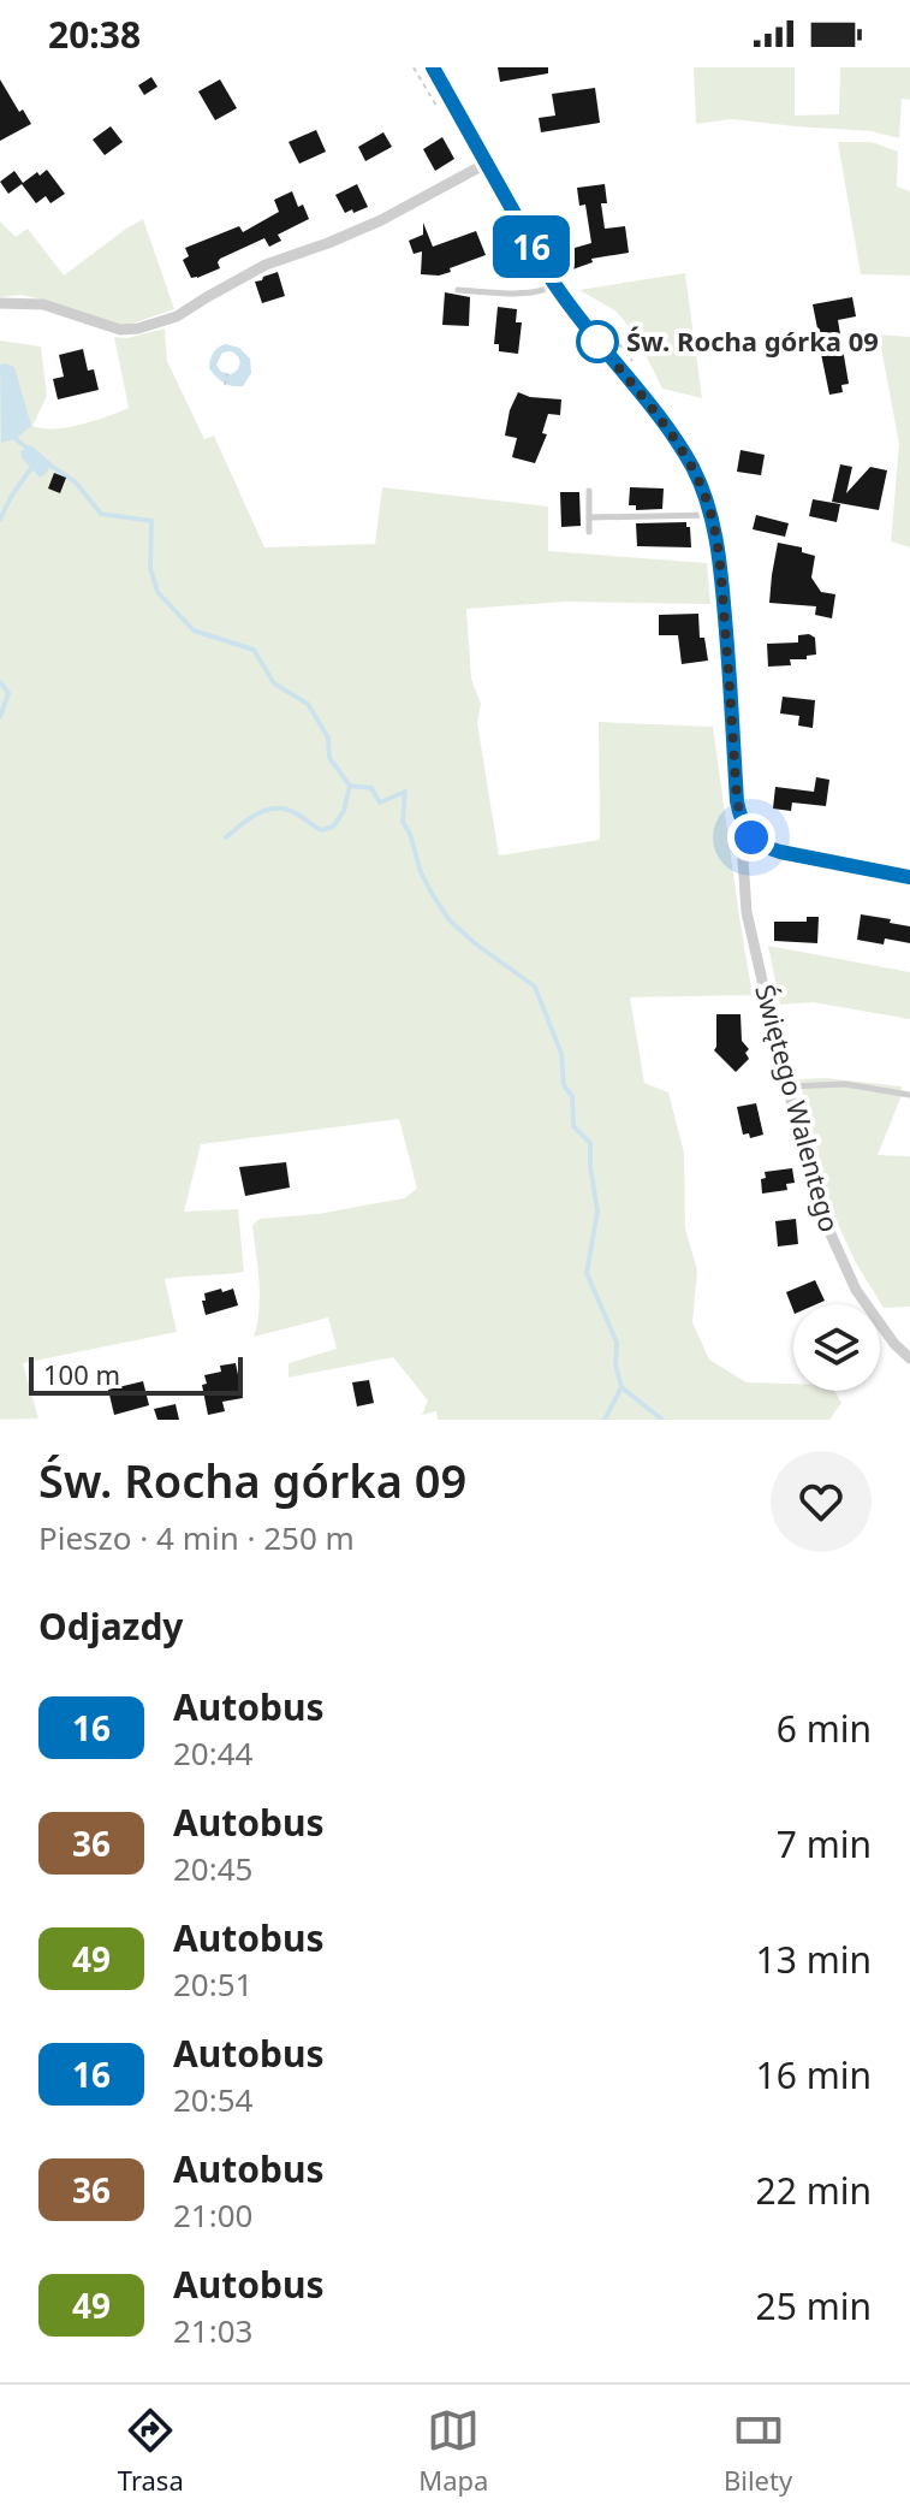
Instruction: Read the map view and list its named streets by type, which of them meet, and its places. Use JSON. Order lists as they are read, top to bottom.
{
  "streets": {
    "street": ["Świętego Walentego"]
  },
  "places": ["Św. Rocha górka 09"],
  "lines": ["bus line 16"],
  "scale_bar": "100 m",
  "page": {
    "status": "20:38",
    "on_map": "16",
    "scale": "100 m",
    "heading": [
      ["Św. Rocha górka 09", "Pieszo · 4 min · 250 m"],
      "Odjazdy"
    ],
    "list": [
      {
        "mark": "16",
        "name": "Autobus",
        "note": "20:44",
        "value": "6 min"
      },
      {
        "mark": "36",
        "name": "Autobus",
        "note": "20:45",
        "value": "7 min"
      },
      {
        "mark": "49",
        "name": "Autobus",
        "note": "20:51",
        "value": "13 min"
      },
      {
        "mark": "16",
        "name": "Autobus",
        "note": "20:54",
        "value": "16 min"
      },
      {
        "mark": "36",
        "name": "Autobus",
        "note": "21:00",
        "value": "22 min"
      },
      {
        "mark": "49",
        "name": "Autobus",
        "note": "21:03",
        "value": "25 min"
      }
    ],
    "tabs": ["Trasa", "Mapa", "Bilety"]
  }
}
